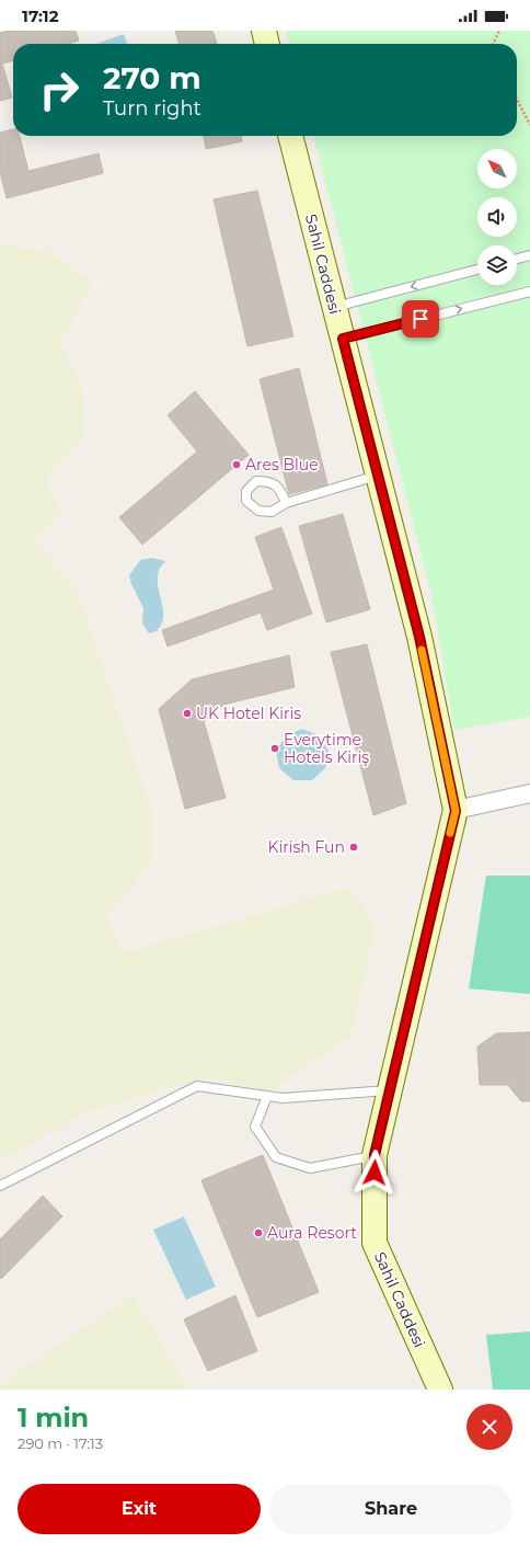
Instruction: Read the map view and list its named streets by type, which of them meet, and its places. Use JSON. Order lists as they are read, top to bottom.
{
  "streets": {
    "street": ["Sahil Caddesi"]
  },
  "places": [
    "Ares Blue",
    "UK Hotel Kiris",
    "Everytime Hotels Kiriş",
    "Kirish Fun",
    "Aura Resort"
  ],
  "north": "top left",
  "page": {
    "status": "17:12",
    "turn": ["270 m", "Turn right"],
    "heading": ["1 min", "290 m · 17:13"],
    "buttons": ["Exit", "Share"]
  }
}
